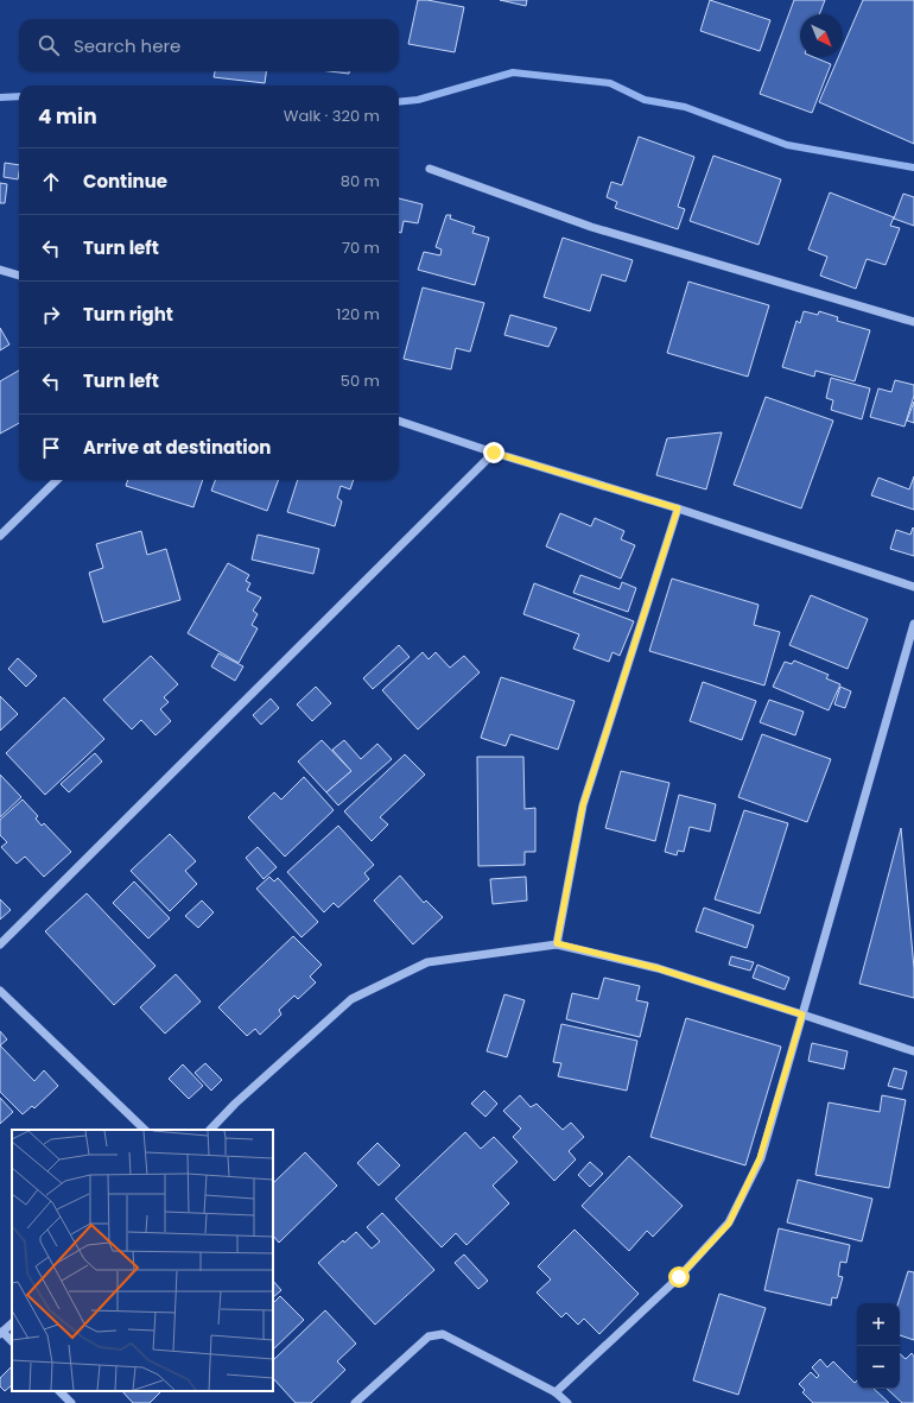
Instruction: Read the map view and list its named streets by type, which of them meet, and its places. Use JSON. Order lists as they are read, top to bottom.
{
  "north": "bottom right",
  "page": {
    "search": "Search here",
    "heading": ["4 min", "Walk · 320 m"],
    "list": [
      ["Continue", "80 m"],
      ["Turn left", "70 m"],
      ["Turn right", "120 m"],
      ["Turn left", "50 m"],
      "Arrive at destination"
    ],
    "map_buttons": ["+", "−"]
  }
}
